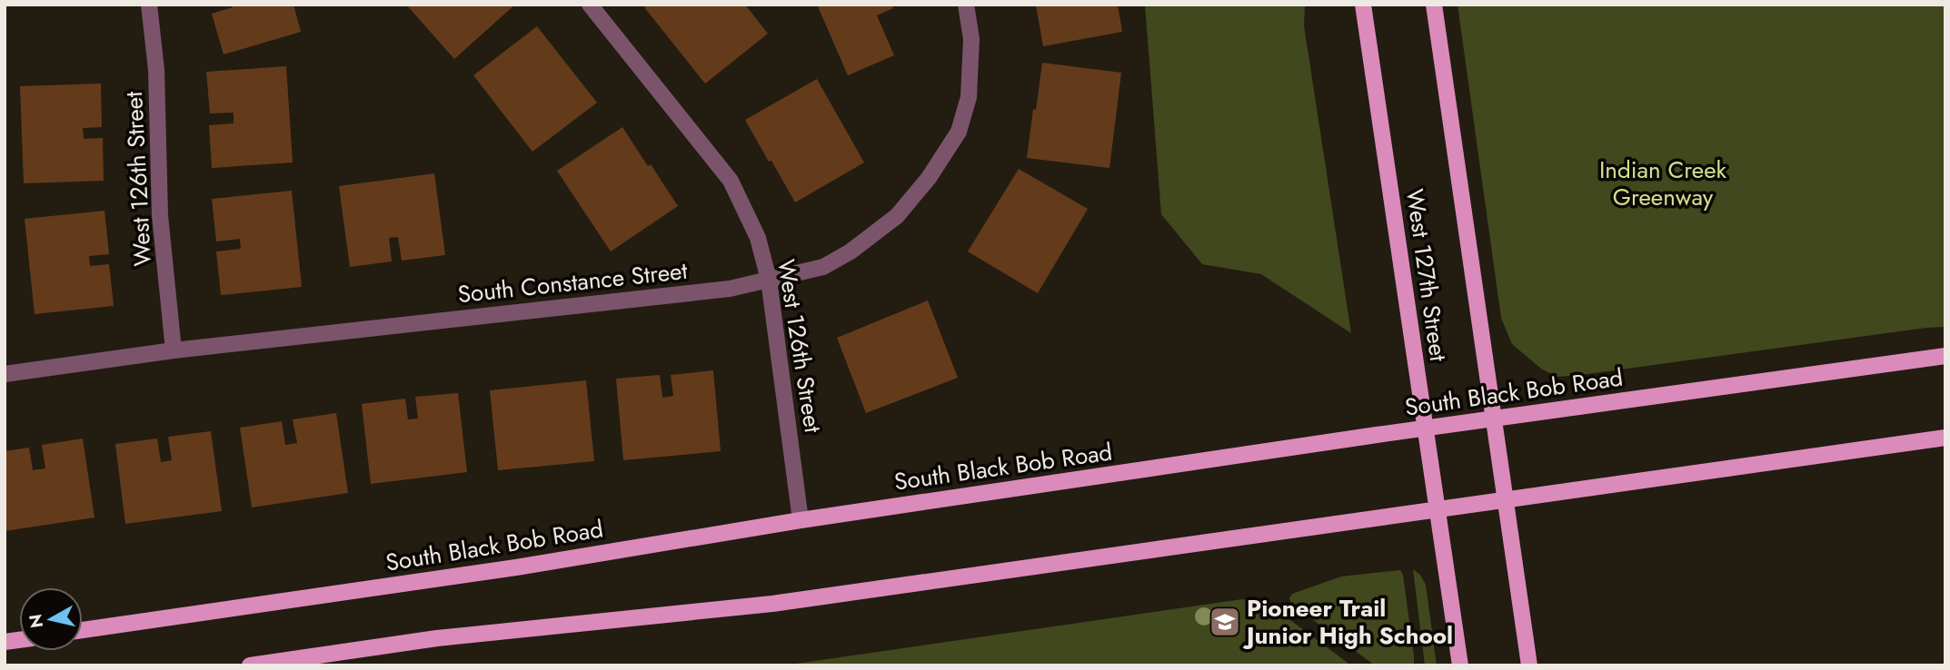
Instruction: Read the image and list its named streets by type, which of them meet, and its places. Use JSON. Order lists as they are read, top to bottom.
{
  "streets": {
    "main road": ["West 127th Street", "South Black Bob Road"],
    "street": ["West 126th Street", "South Constance Street"]
  },
  "crossings": [
    ["West 126th Street", "South Constance Street"],
    ["West 126th Street", "South Black Bob Road"],
    ["West 127th Street", "South Black Bob Road"]
  ],
  "parks": ["Indian Creek Greenway"],
  "places": {
    "school or university": ["Pioneer Trail Junior High School"]
  },
  "north": "left"
}
